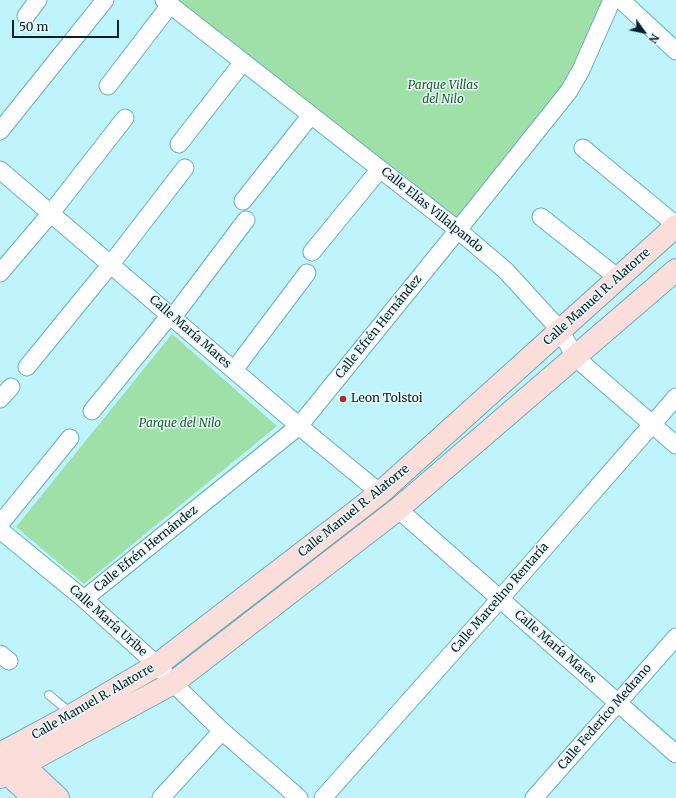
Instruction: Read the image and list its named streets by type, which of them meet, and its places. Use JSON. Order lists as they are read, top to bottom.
{
  "streets": {
    "street": [
      "Calle Elías Villalpando",
      "Calle Manuel R. Alatorre",
      "Calle Efrén Hernández",
      "Calle María Mares",
      "Calle Marcelino Rentaría",
      "Calle María Uribe",
      "Calle Federico Medrano"
    ]
  },
  "crossings": [
    ["Calle Elías Villalpando", "Calle Manuel R. Alatorre"],
    ["Calle Elías Villalpando", "Calle Efrén Hernández"],
    ["Calle Elías Villalpando", "Calle Marcelino Rentaría"],
    ["Calle Manuel R. Alatorre", "Calle María Mares"],
    ["Calle Manuel R. Alatorre", "Calle María Uribe"],
    ["Calle Efrén Hernández", "Calle María Mares"],
    ["Calle Efrén Hernández", "Calle María Uribe"],
    ["Calle María Mares", "Calle Marcelino Rentaría"],
    ["Calle María Mares", "Calle Federico Medrano"]
  ],
  "parks": ["Parque Villas del Nilo", "Parque del Nilo"],
  "places": ["Leon Tolstoi"],
  "scale_bar": "50 m",
  "north": "bottom right"
}
